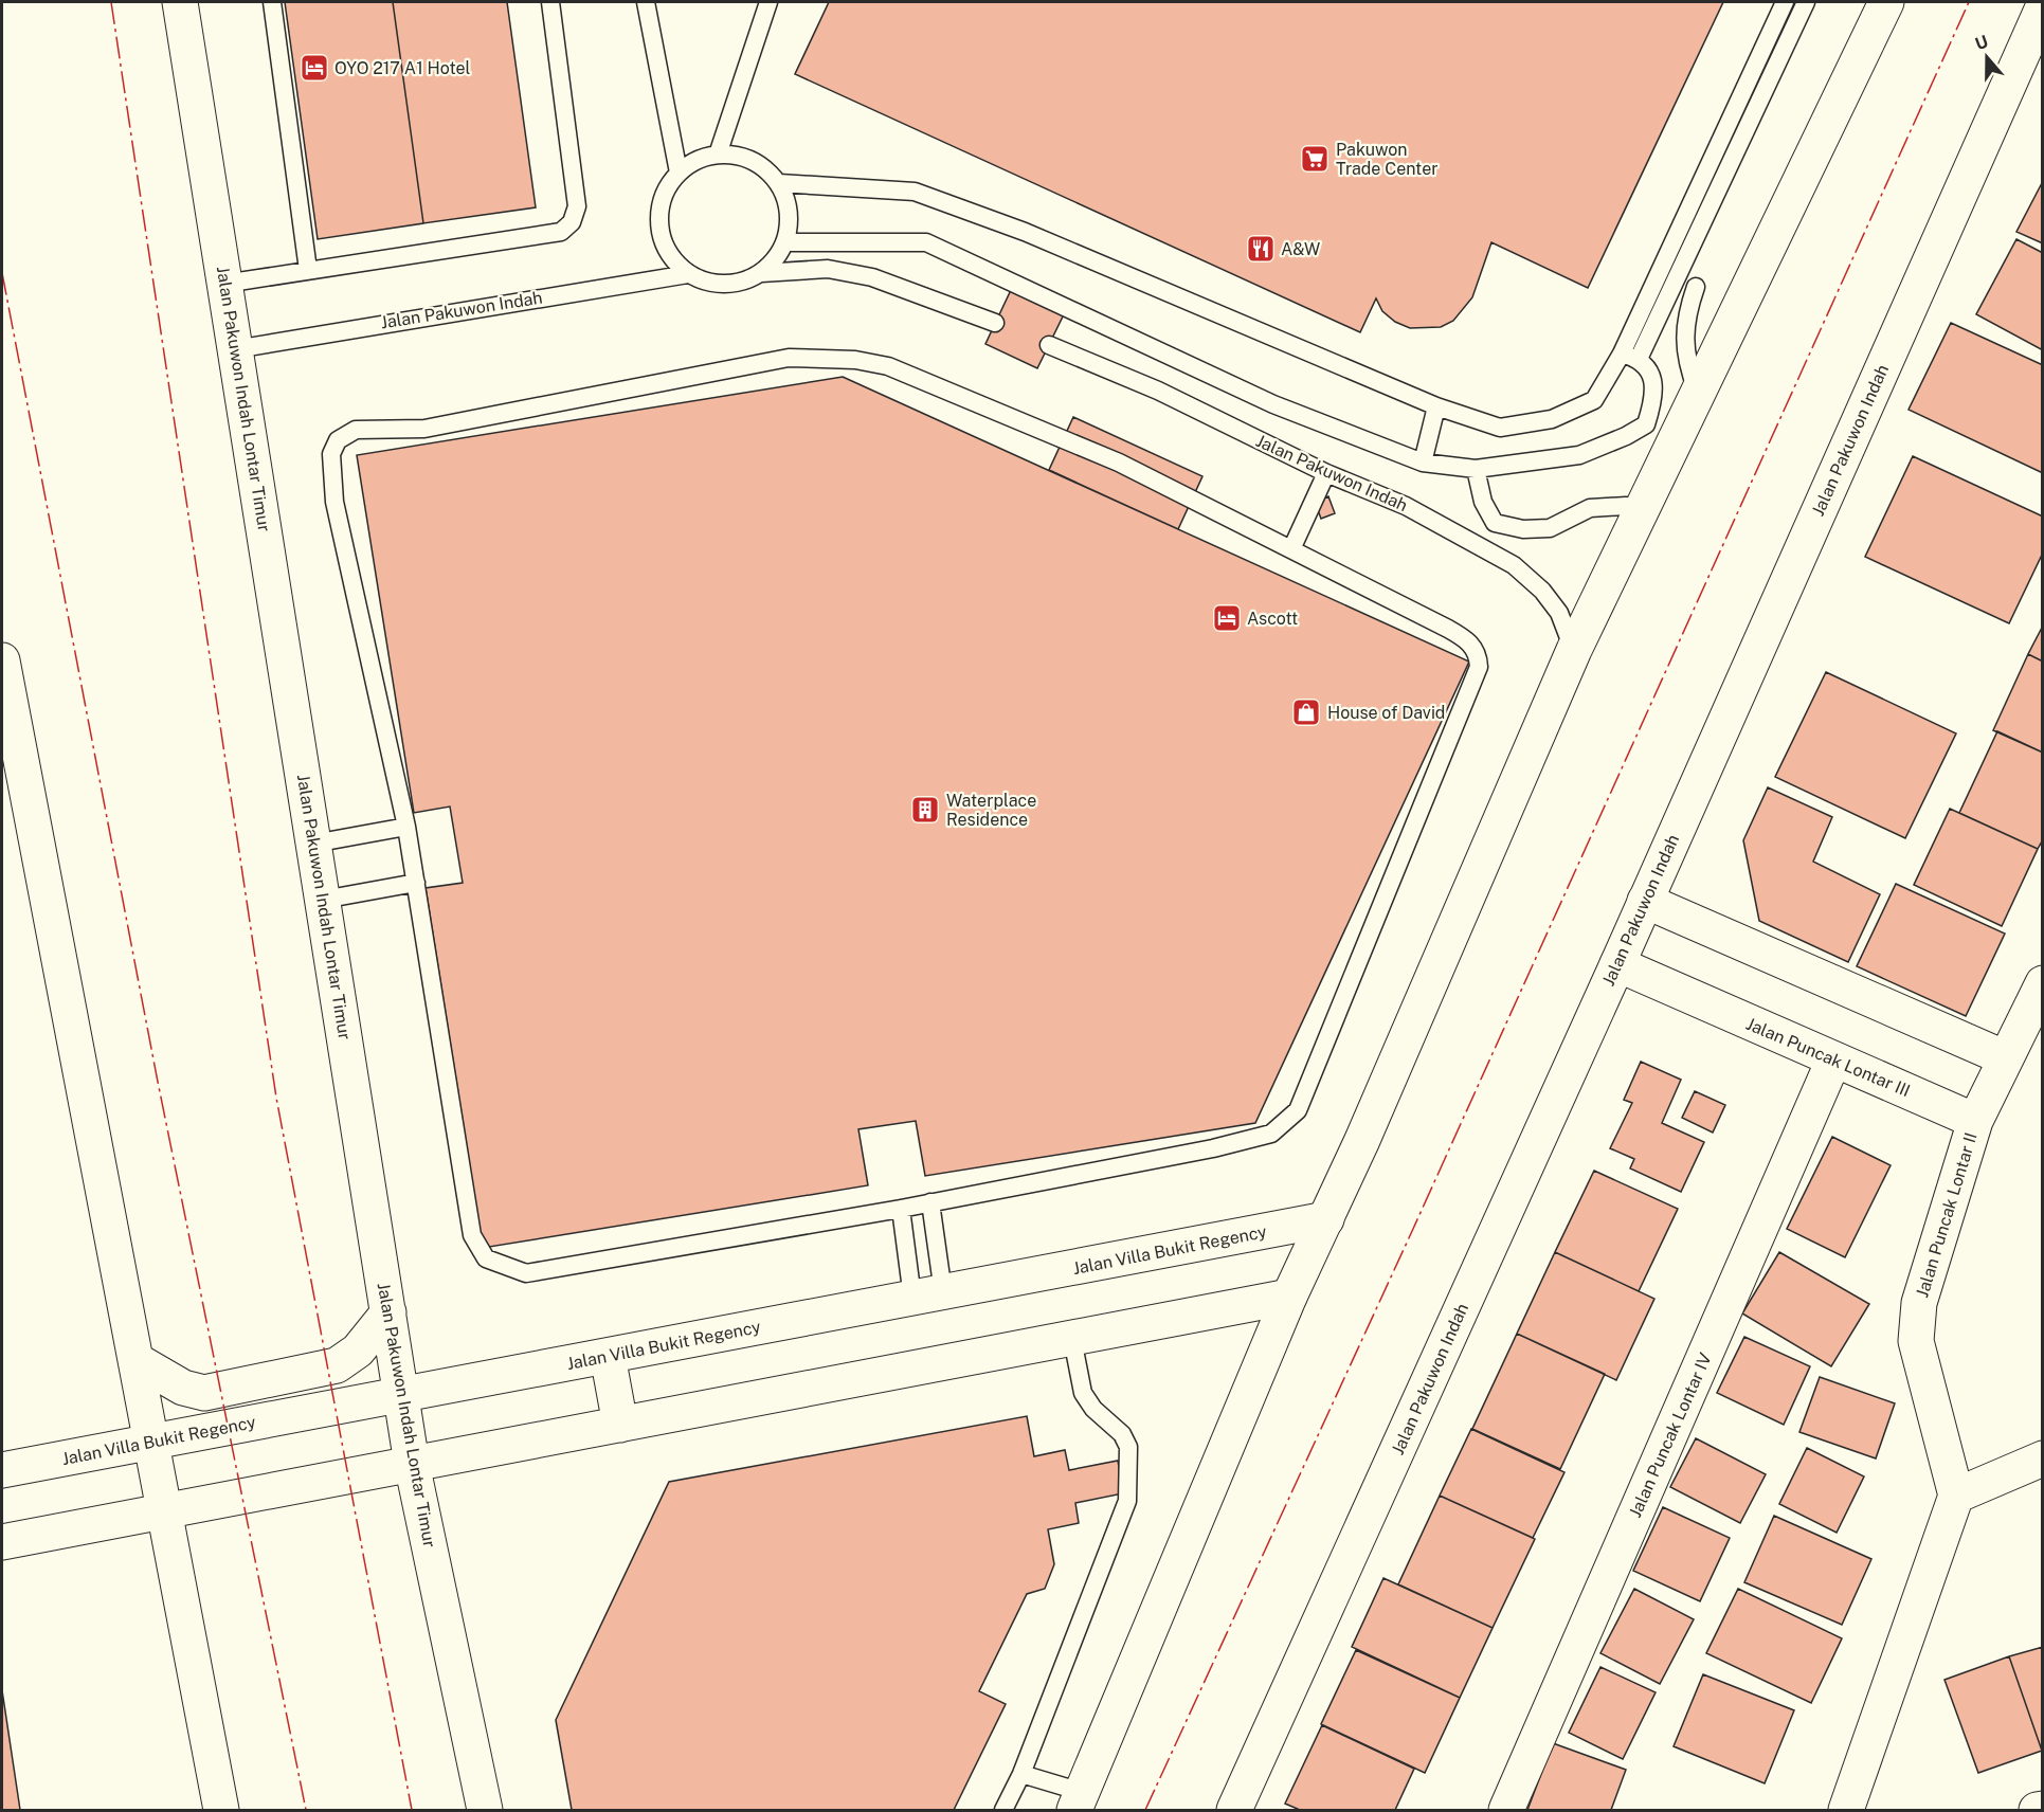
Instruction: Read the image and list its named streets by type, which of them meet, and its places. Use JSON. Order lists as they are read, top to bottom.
{
  "streets": {
    "street": [
      "Jalan Pakuwon Indah",
      "Jalan Pakuwon Indah Lontar Timur",
      "Jalan Puncak Lontar III",
      "Jalan Puncak Lontar II",
      "Jalan Villa Bukit Regency",
      "Jalan Puncak Lontar IV"
    ]
  },
  "crossings": [
    ["Jalan Pakuwon Indah", "Jalan Pakuwon Indah Lontar Timur"],
    ["Jalan Pakuwon Indah", "Jalan Puncak Lontar III"],
    ["Jalan Pakuwon Indah Lontar Timur", "Jalan Villa Bukit Regency"],
    ["Jalan Puncak Lontar III", "Jalan Puncak Lontar II"],
    ["Jalan Puncak Lontar III", "Jalan Puncak Lontar IV"]
  ],
  "places": {
    "hotel": ["OYO 217 A1 Hotel", "Ascott"],
    "supermarket": ["Pakuwon Trade Center"],
    "restaurant": ["A&W"],
    "shop": ["House of David"],
    "building": ["Waterplace Residence"]
  },
  "north": "top"
}
